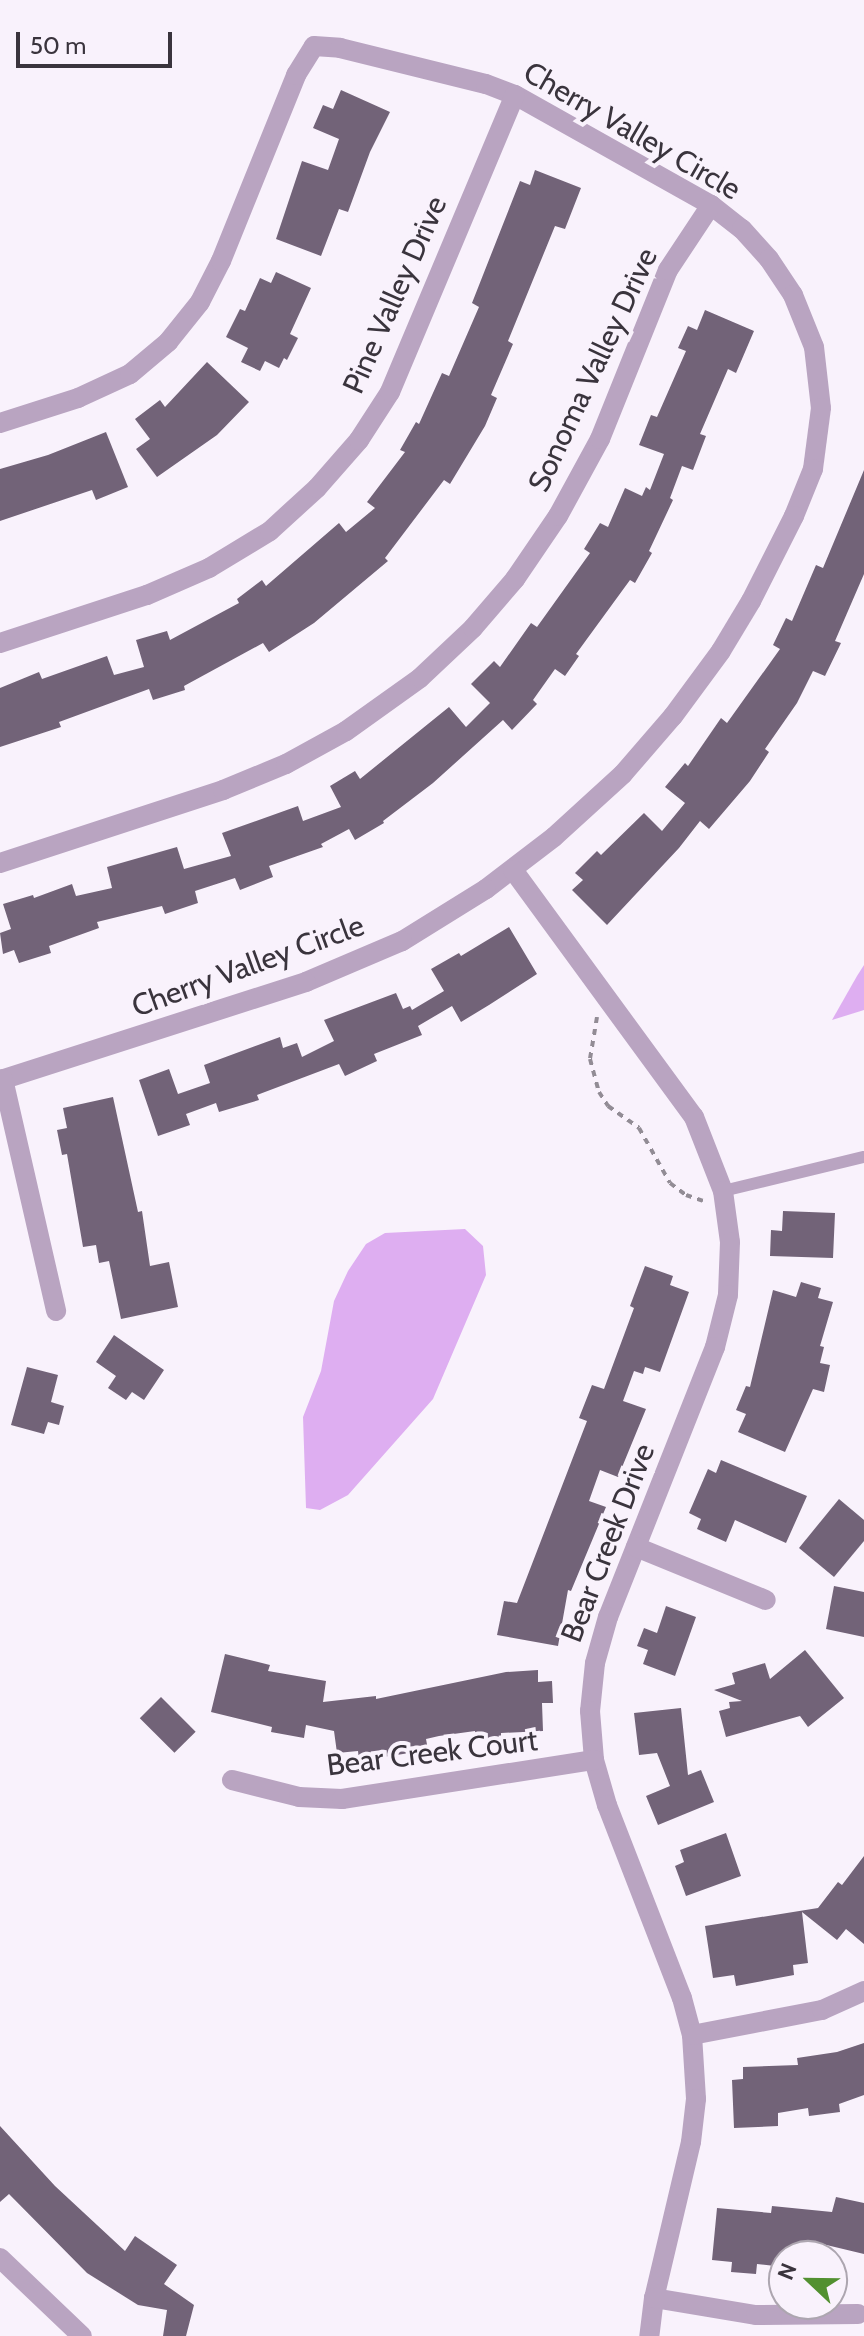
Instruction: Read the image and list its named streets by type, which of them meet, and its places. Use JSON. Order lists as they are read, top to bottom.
{
  "streets": {
    "street": [
      "Cherry Valley Circle",
      "Pine Valley Drive",
      "Sonoma Valley Drive",
      "Bear Creek Drive",
      "Bear Creek Court"
    ]
  },
  "crossings": [
    ["Cherry Valley Circle", "Pine Valley Drive"],
    ["Cherry Valley Circle", "Sonoma Valley Drive"],
    ["Cherry Valley Circle", "Bear Creek Drive"],
    ["Bear Creek Drive", "Bear Creek Court"]
  ],
  "scale_bar": "50 m",
  "north": "left"
}
